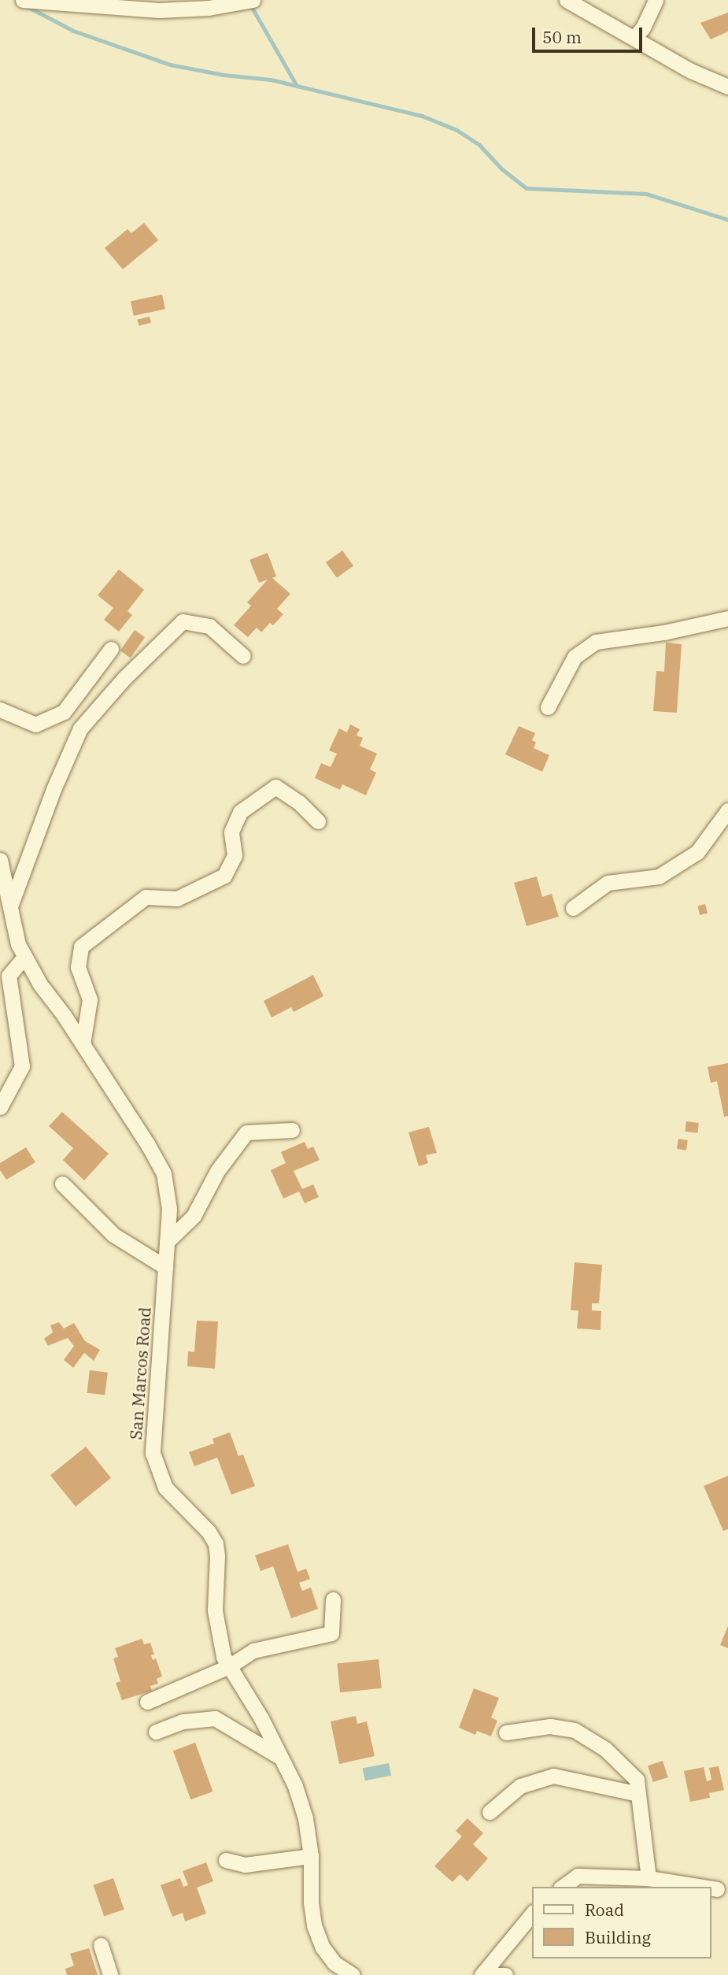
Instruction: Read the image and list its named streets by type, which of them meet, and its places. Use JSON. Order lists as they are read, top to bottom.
{
  "streets": {
    "street": ["San Marcos Road"]
  },
  "legend": ["Road", "Building"],
  "scale_bar": "50 m"
}
